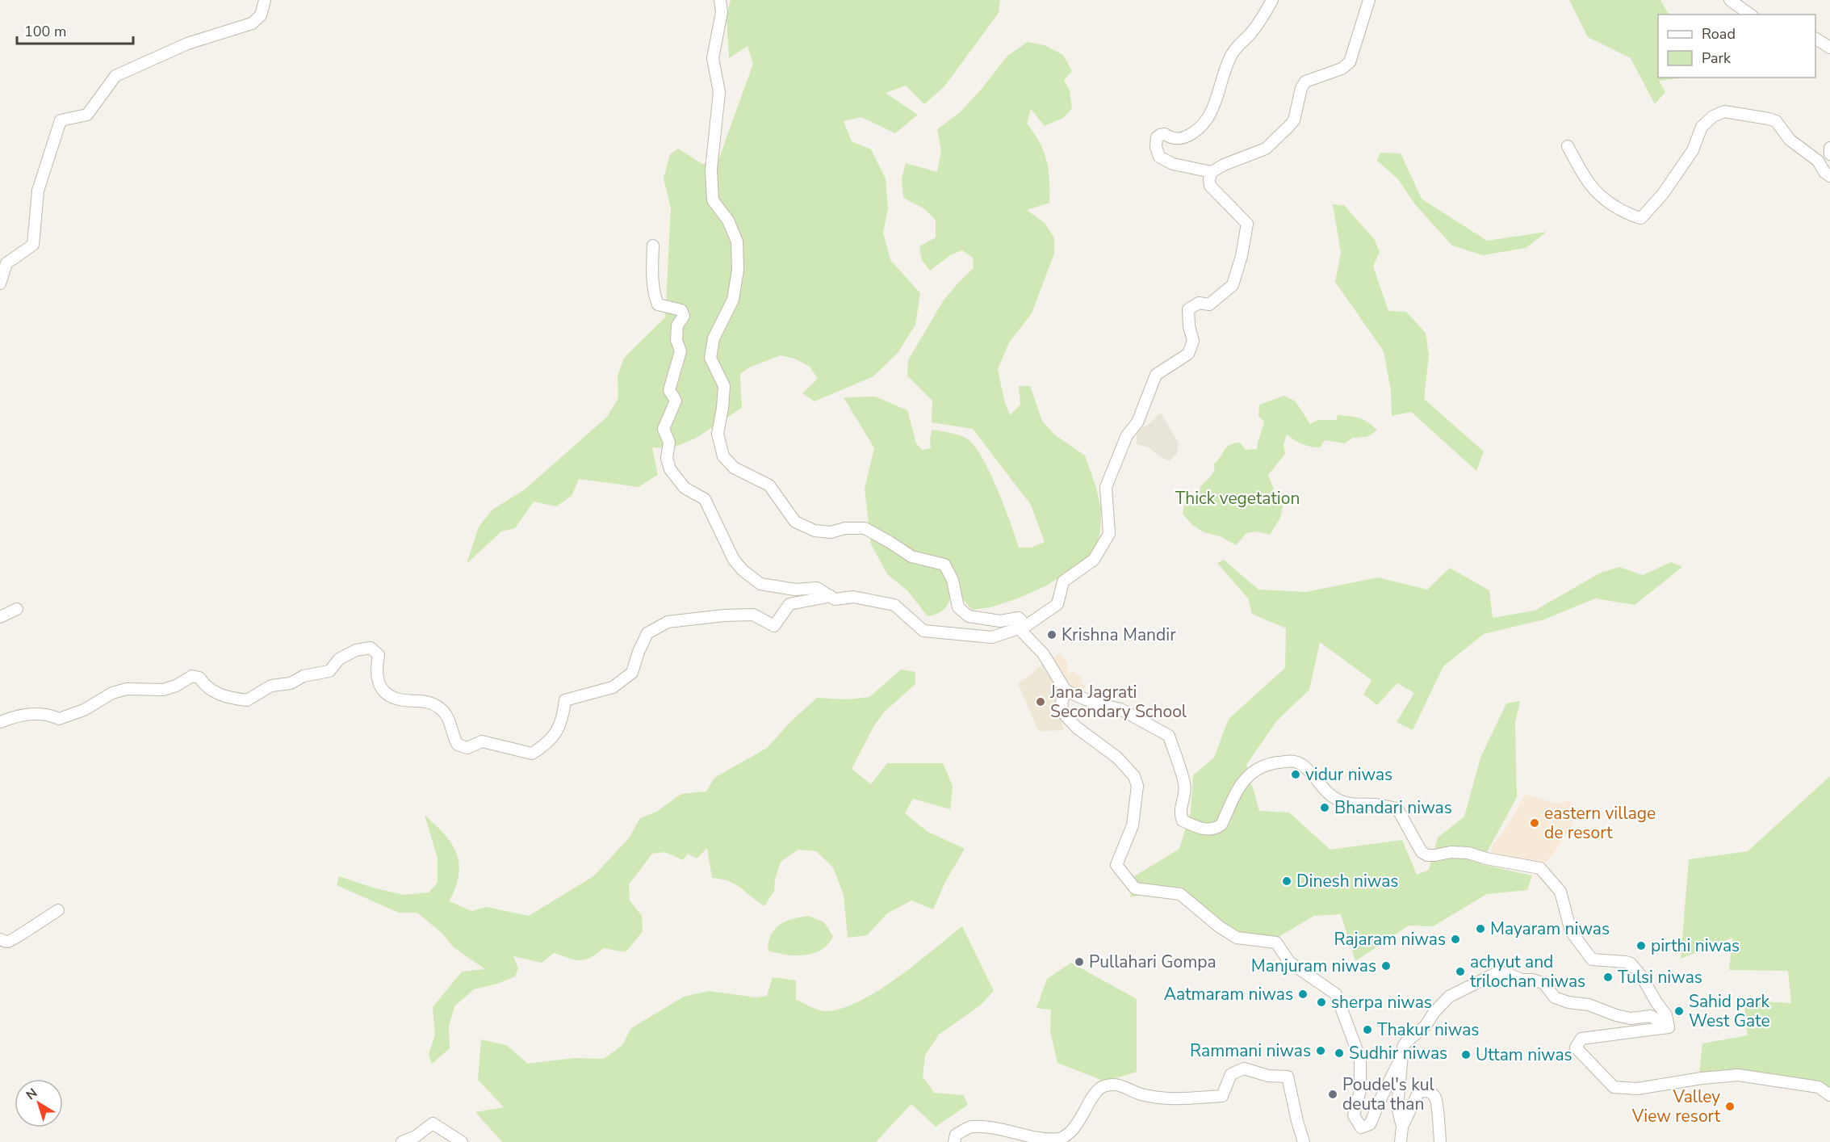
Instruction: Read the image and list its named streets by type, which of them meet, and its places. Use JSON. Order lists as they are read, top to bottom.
{
  "parks": ["Thick vegetation"],
  "places": [
    "Krishna Mandir",
    "Jana Jagrati Secondary School",
    "vidur niwas",
    "Bhandari niwas",
    "eastern village de resort",
    "Dinesh niwas",
    "Mayaram niwas",
    "Rajaram niwas",
    "pirthi niwas",
    "Pullahari Gompa",
    "Manjuram niwas",
    "achyut and trilochan niwas",
    "Tulsi niwas",
    "Aatmaram niwas",
    "sherpa niwas",
    "Sahid park West Gate",
    "Thakur niwas",
    "Rammani niwas",
    "Sudhir niwas",
    "Uttam niwas",
    "Poudel's kul deuta than",
    "Valley View resort"
  ],
  "legend": ["Road", "Park"],
  "scale_bar": "100 m",
  "north": "top left"
}
